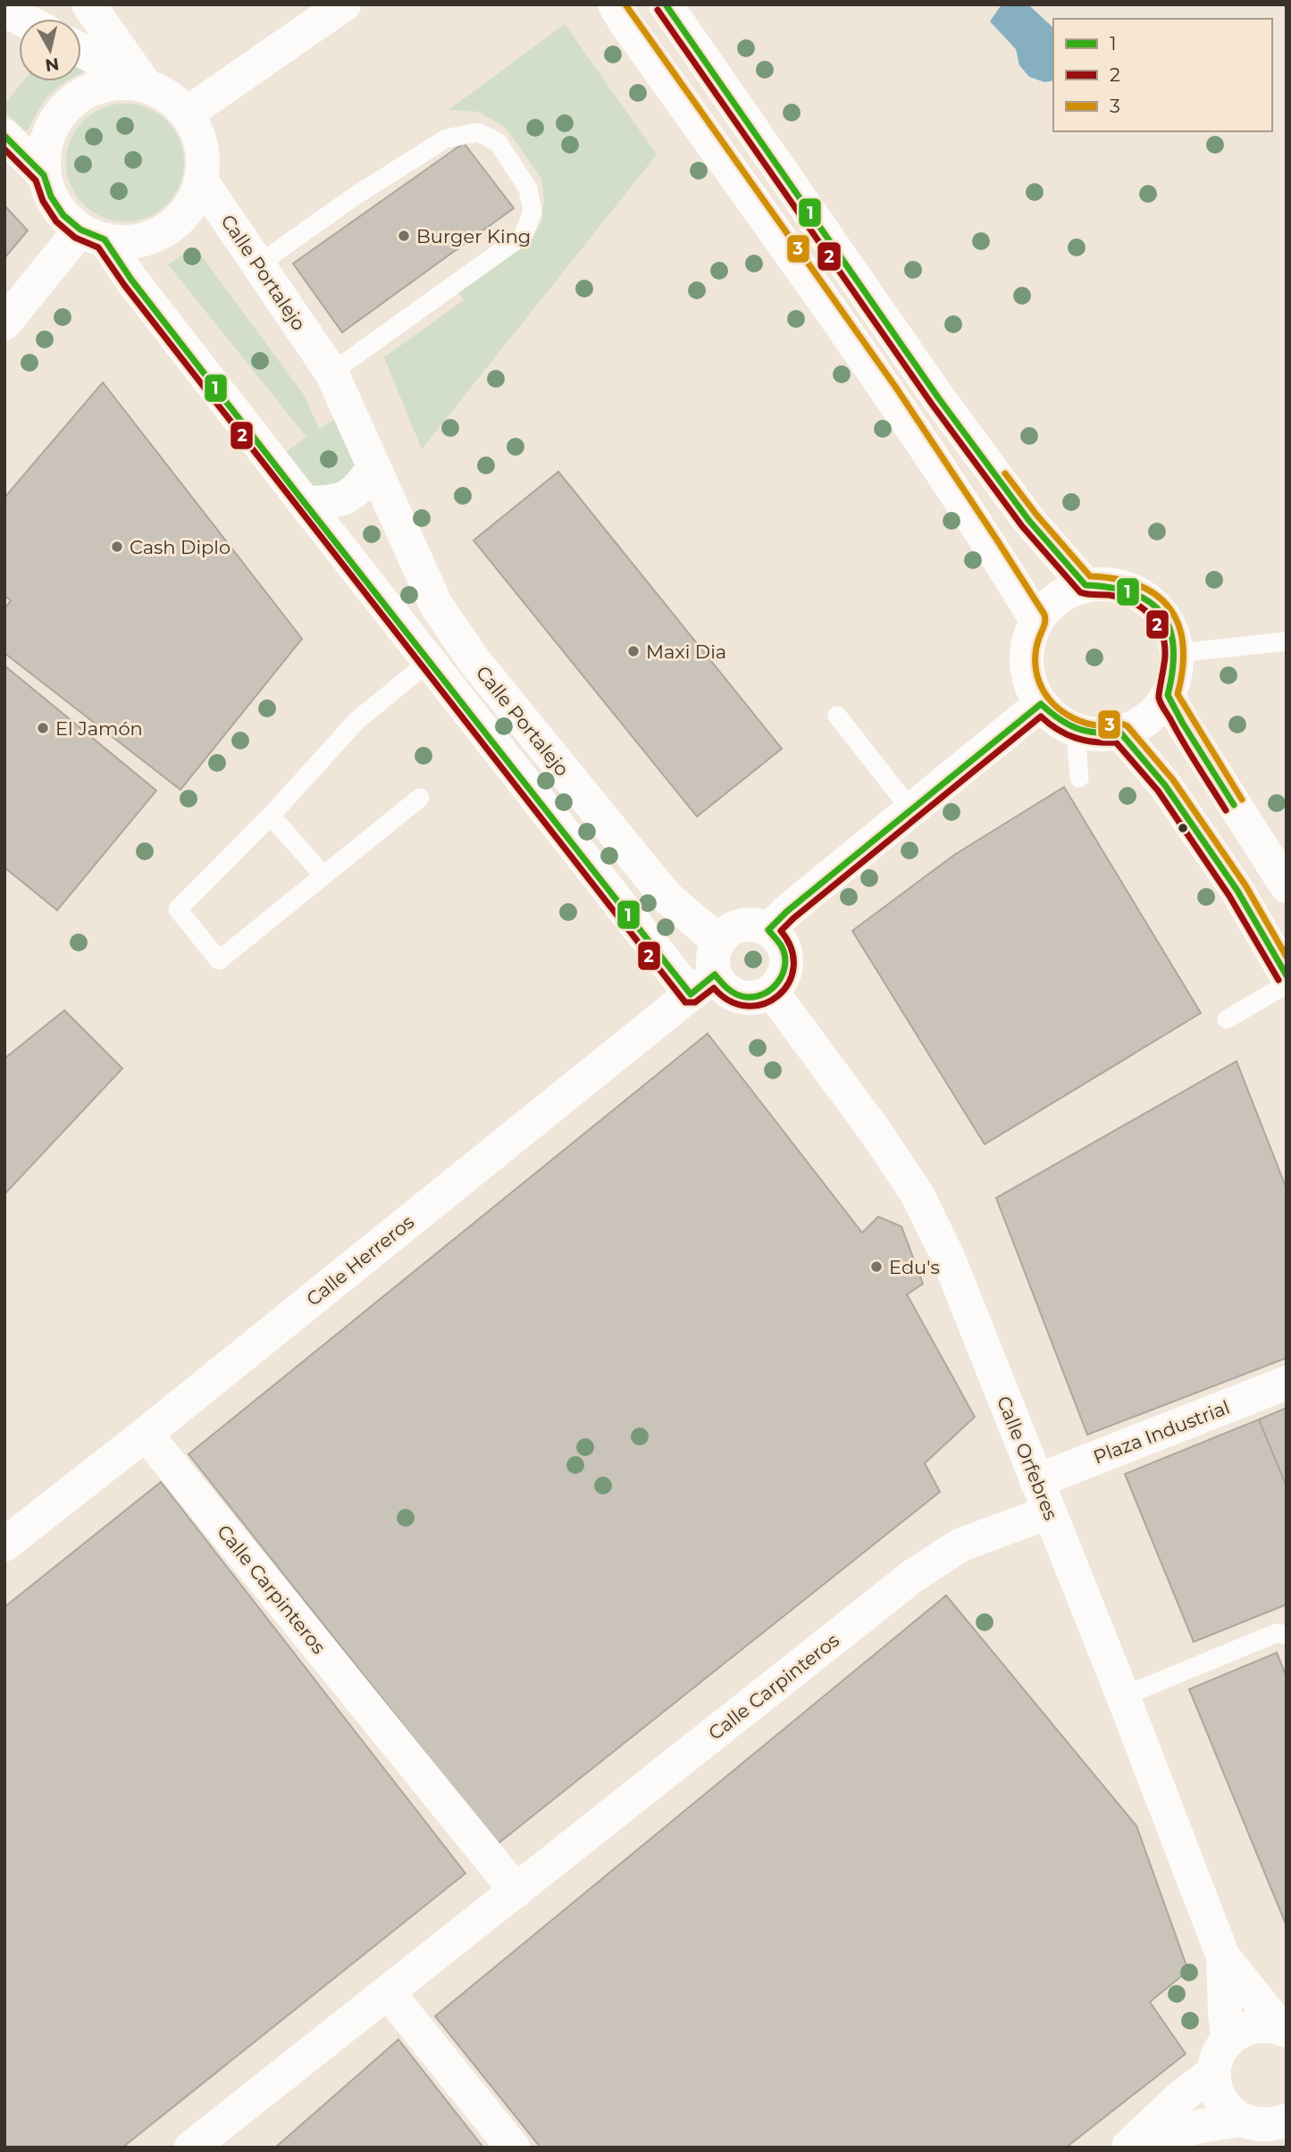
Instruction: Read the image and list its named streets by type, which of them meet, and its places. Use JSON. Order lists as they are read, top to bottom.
{
  "streets": {
    "street": [
      "Calle Portalejo",
      "Calle Herreros",
      "Plaza Industrial",
      "Calle Orfebres",
      "Calle Carpinteros"
    ]
  },
  "crossings": [
    ["Calle Portalejo", "Calle Herreros"],
    ["Calle Portalejo", "Calle Orfebres"],
    ["Calle Herreros", "Calle Orfebres"],
    ["Calle Herreros", "Calle Carpinteros"],
    ["Plaza Industrial", "Calle Orfebres"],
    ["Calle Orfebres", "Calle Carpinteros"]
  ],
  "places": [
    "Burger King",
    "Cash Diplo",
    "Maxi Dia",
    "El Jamón",
    "Edu's"
  ],
  "lines": ["transit line 1", "transit line 3", "transit line 2"],
  "legend": ["1", "2", "3"],
  "north": "bottom"
}
